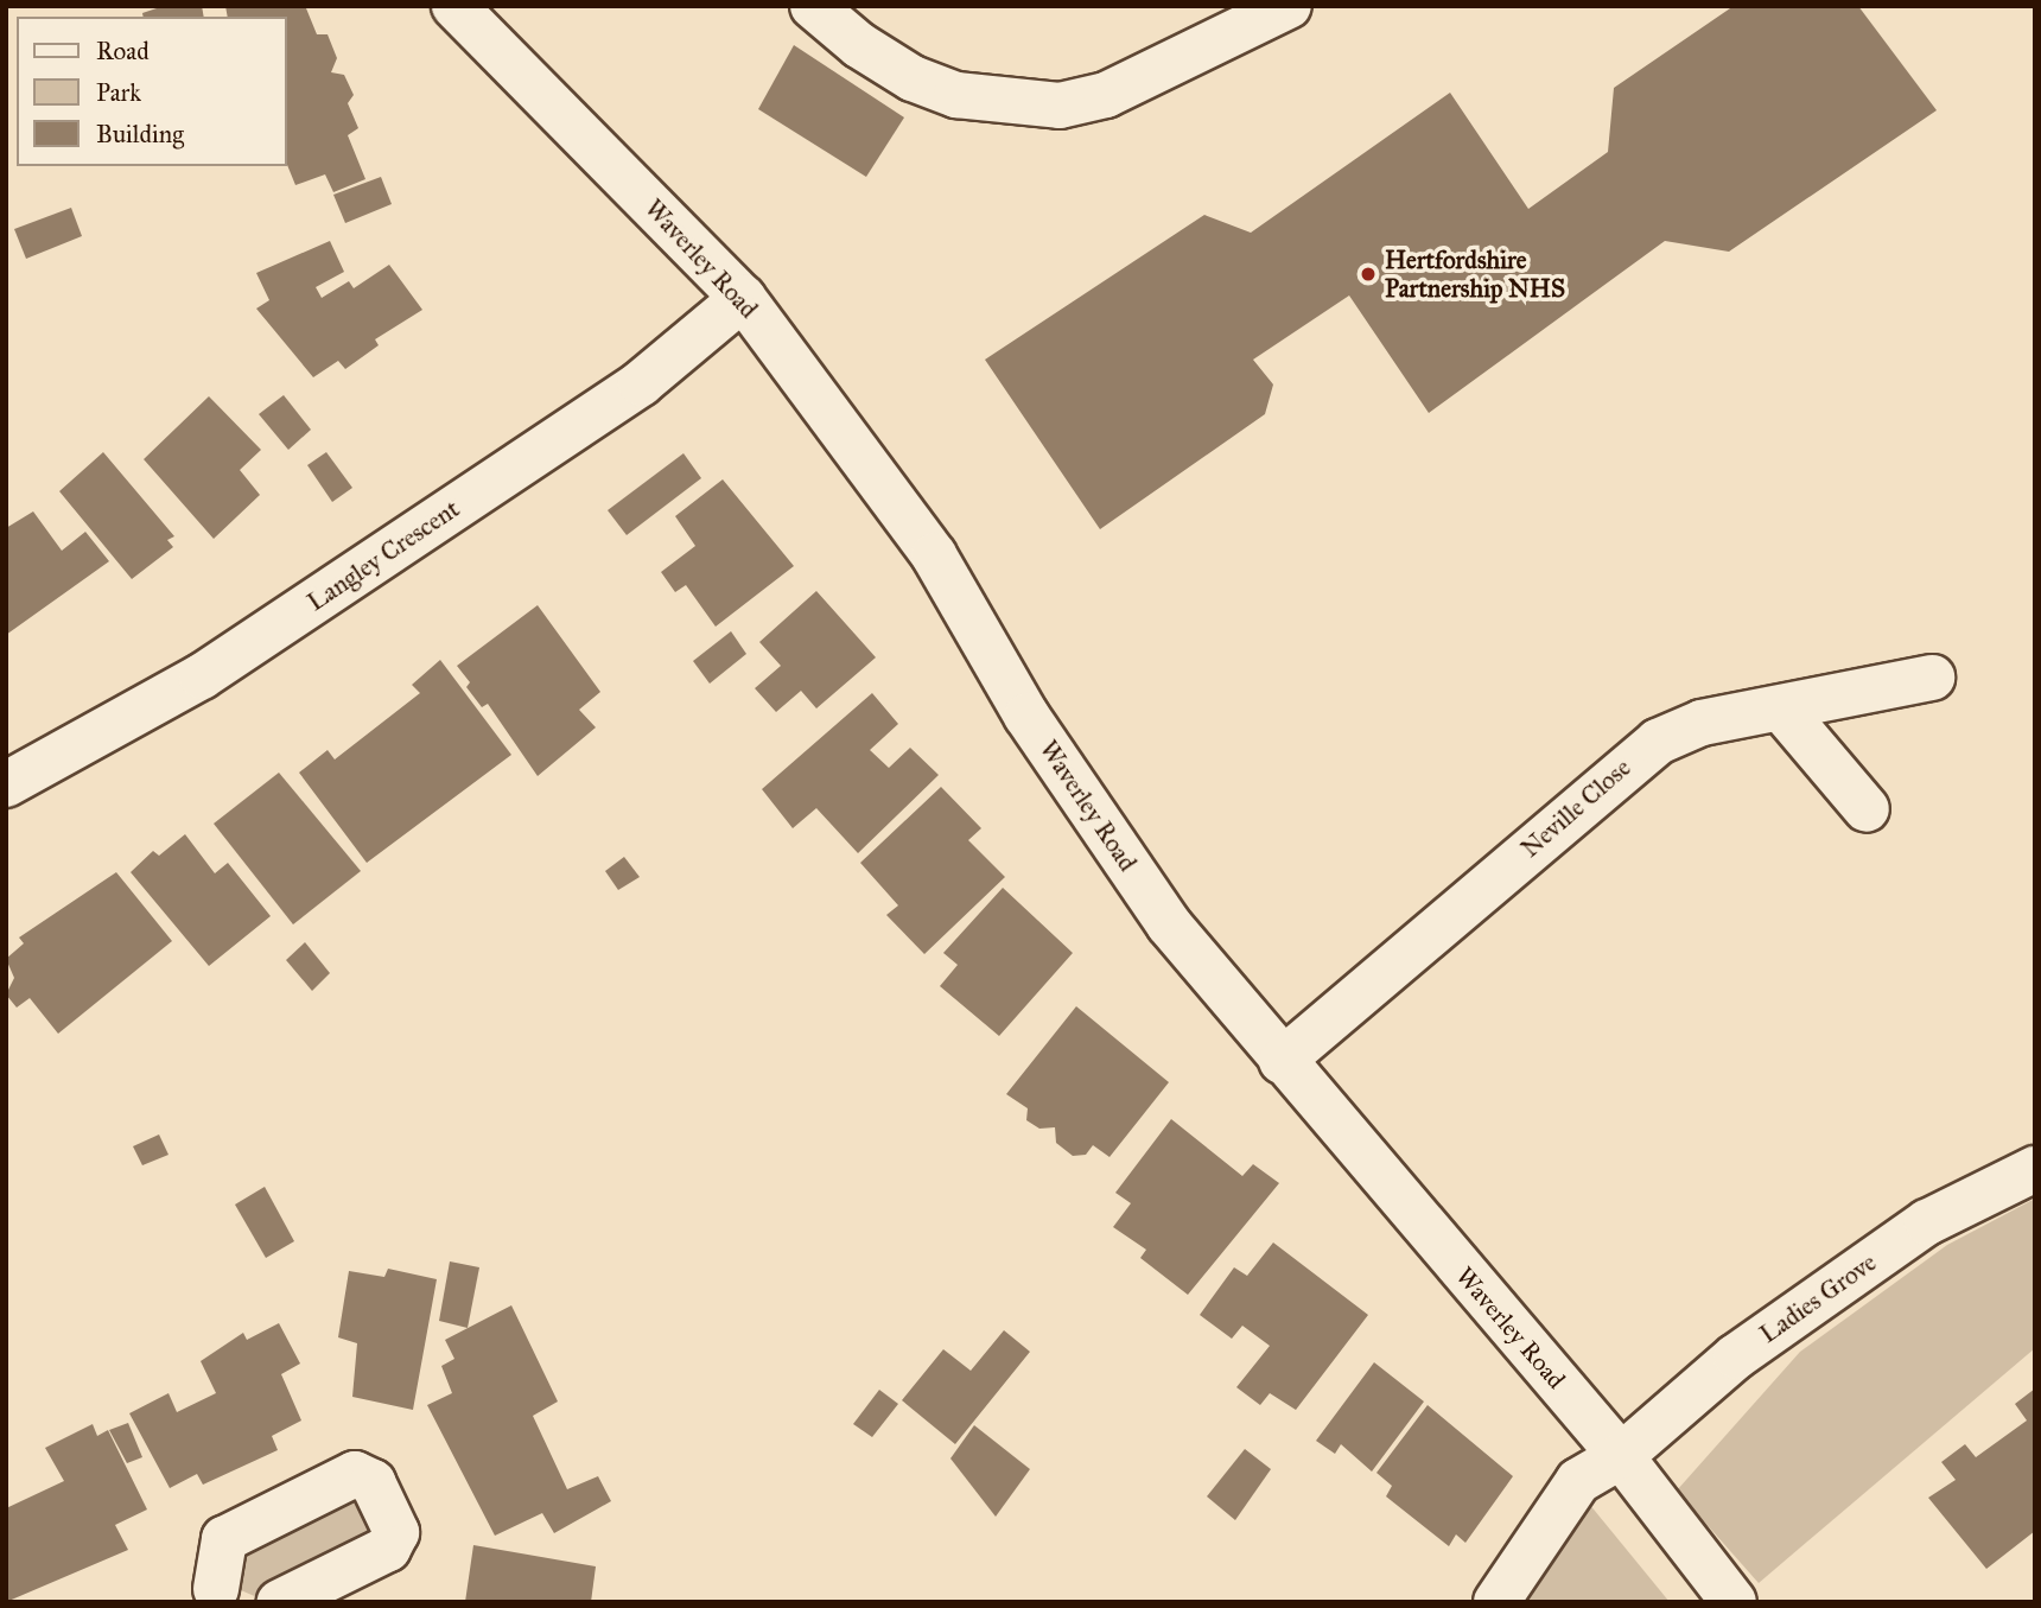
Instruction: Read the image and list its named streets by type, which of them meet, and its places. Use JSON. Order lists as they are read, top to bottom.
{
  "streets": {
    "street": [
      "Waverley Road",
      "Langley Crescent",
      "Neville Close",
      "Ladies Grove"
    ]
  },
  "crossings": [
    ["Waverley Road", "Langley Crescent"],
    ["Waverley Road", "Neville Close"],
    ["Waverley Road", "Ladies Grove"]
  ],
  "places": ["Hertfordshire Partnership NHS"],
  "legend": ["Road", "Park", "Building"]
}
